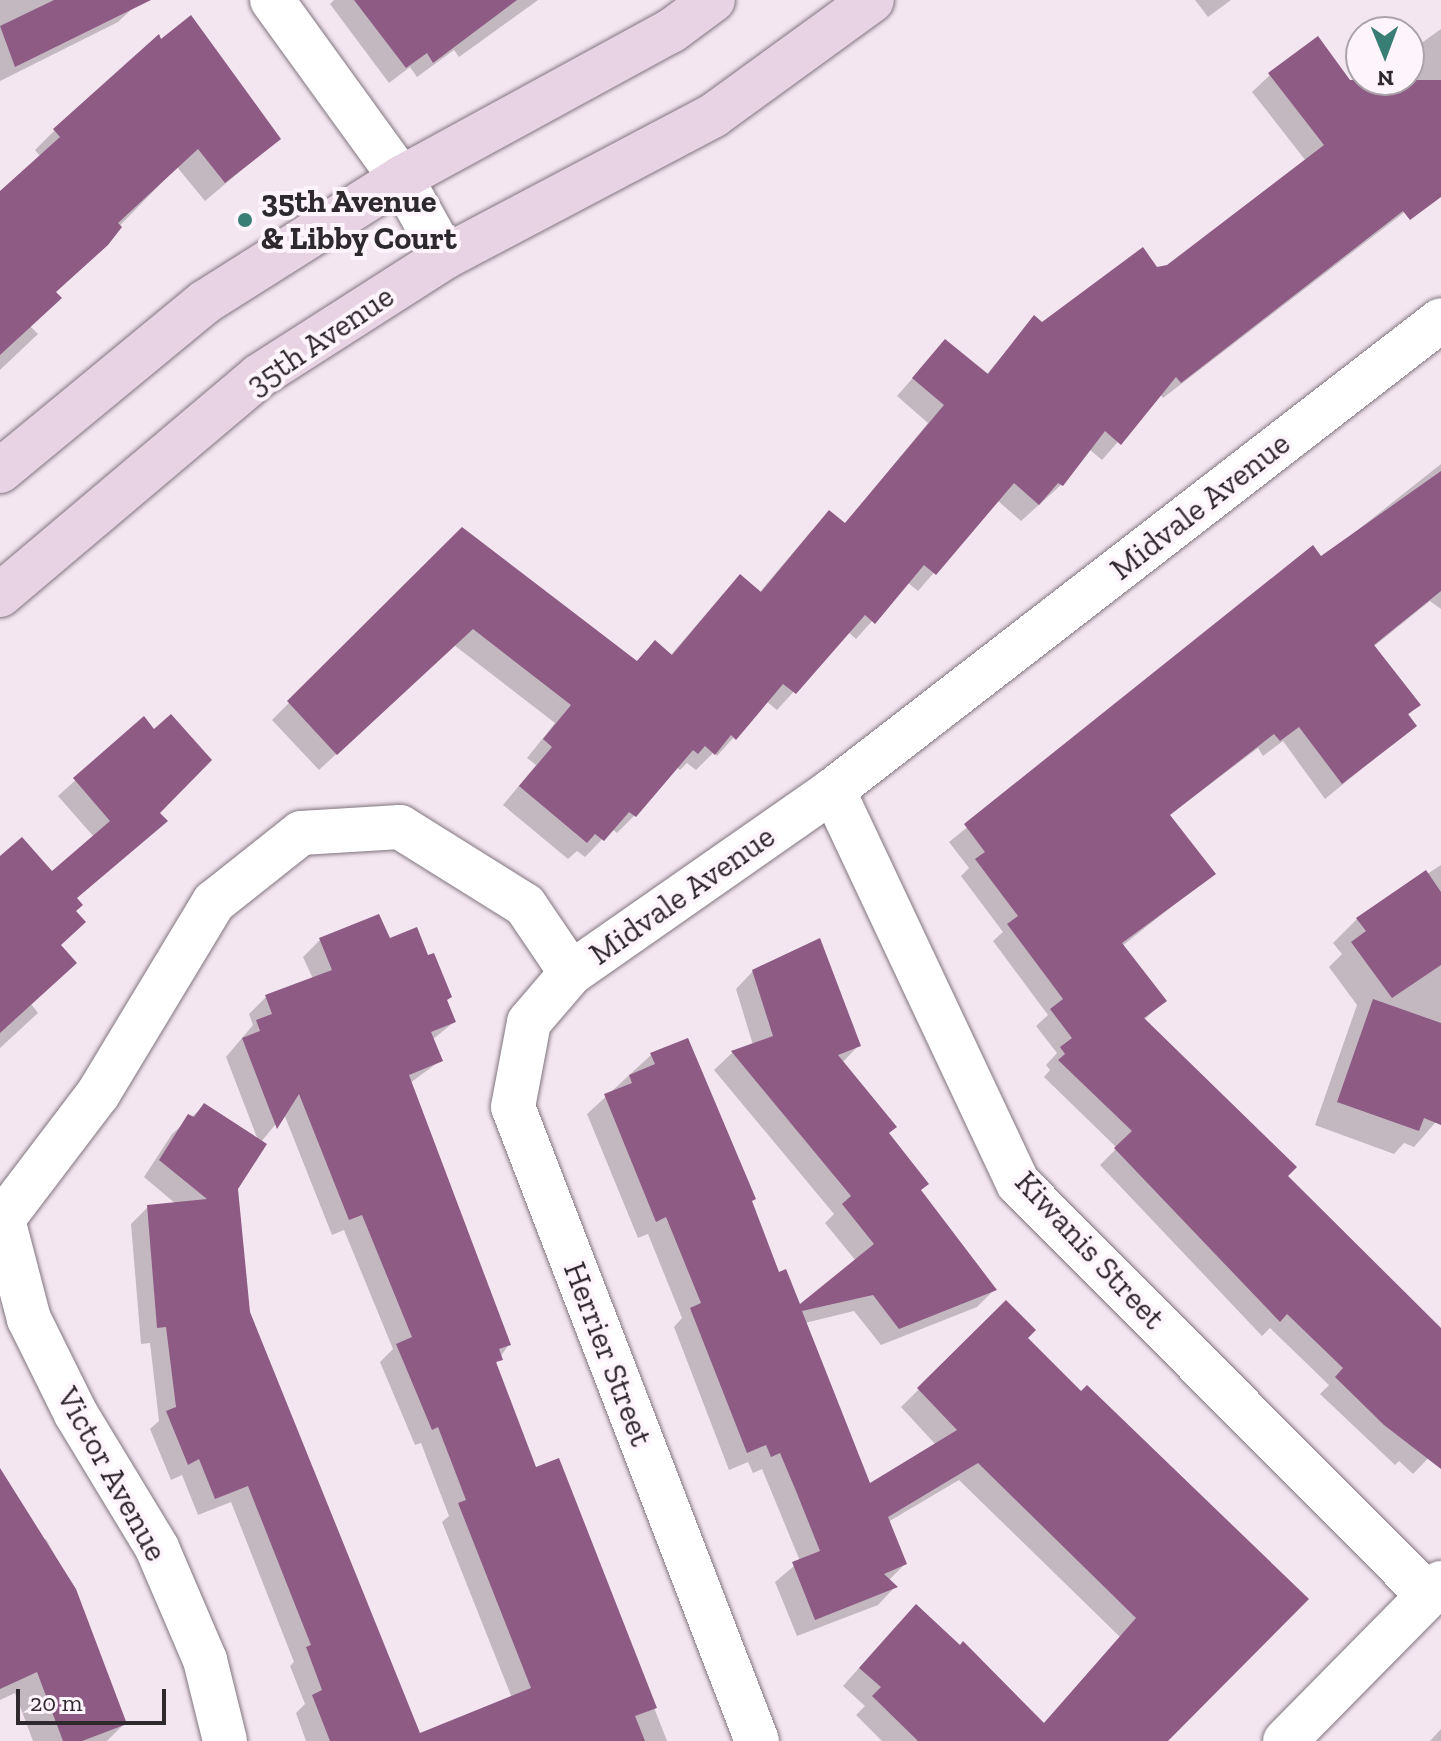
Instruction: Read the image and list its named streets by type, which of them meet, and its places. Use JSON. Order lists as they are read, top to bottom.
{
  "streets": {
    "main road": ["35th Avenue"],
    "street": [
      "Midvale Avenue",
      "Kiwanis Street",
      "Herrier Street",
      "Victor Avenue"
    ]
  },
  "crossings": [
    ["Midvale Avenue", "Kiwanis Street"],
    ["Midvale Avenue", "Herrier Street"],
    ["Midvale Avenue", "Victor Avenue"]
  ],
  "places": ["35th Avenue & Libby Court"],
  "scale_bar": "20 m",
  "north": "bottom"
}
